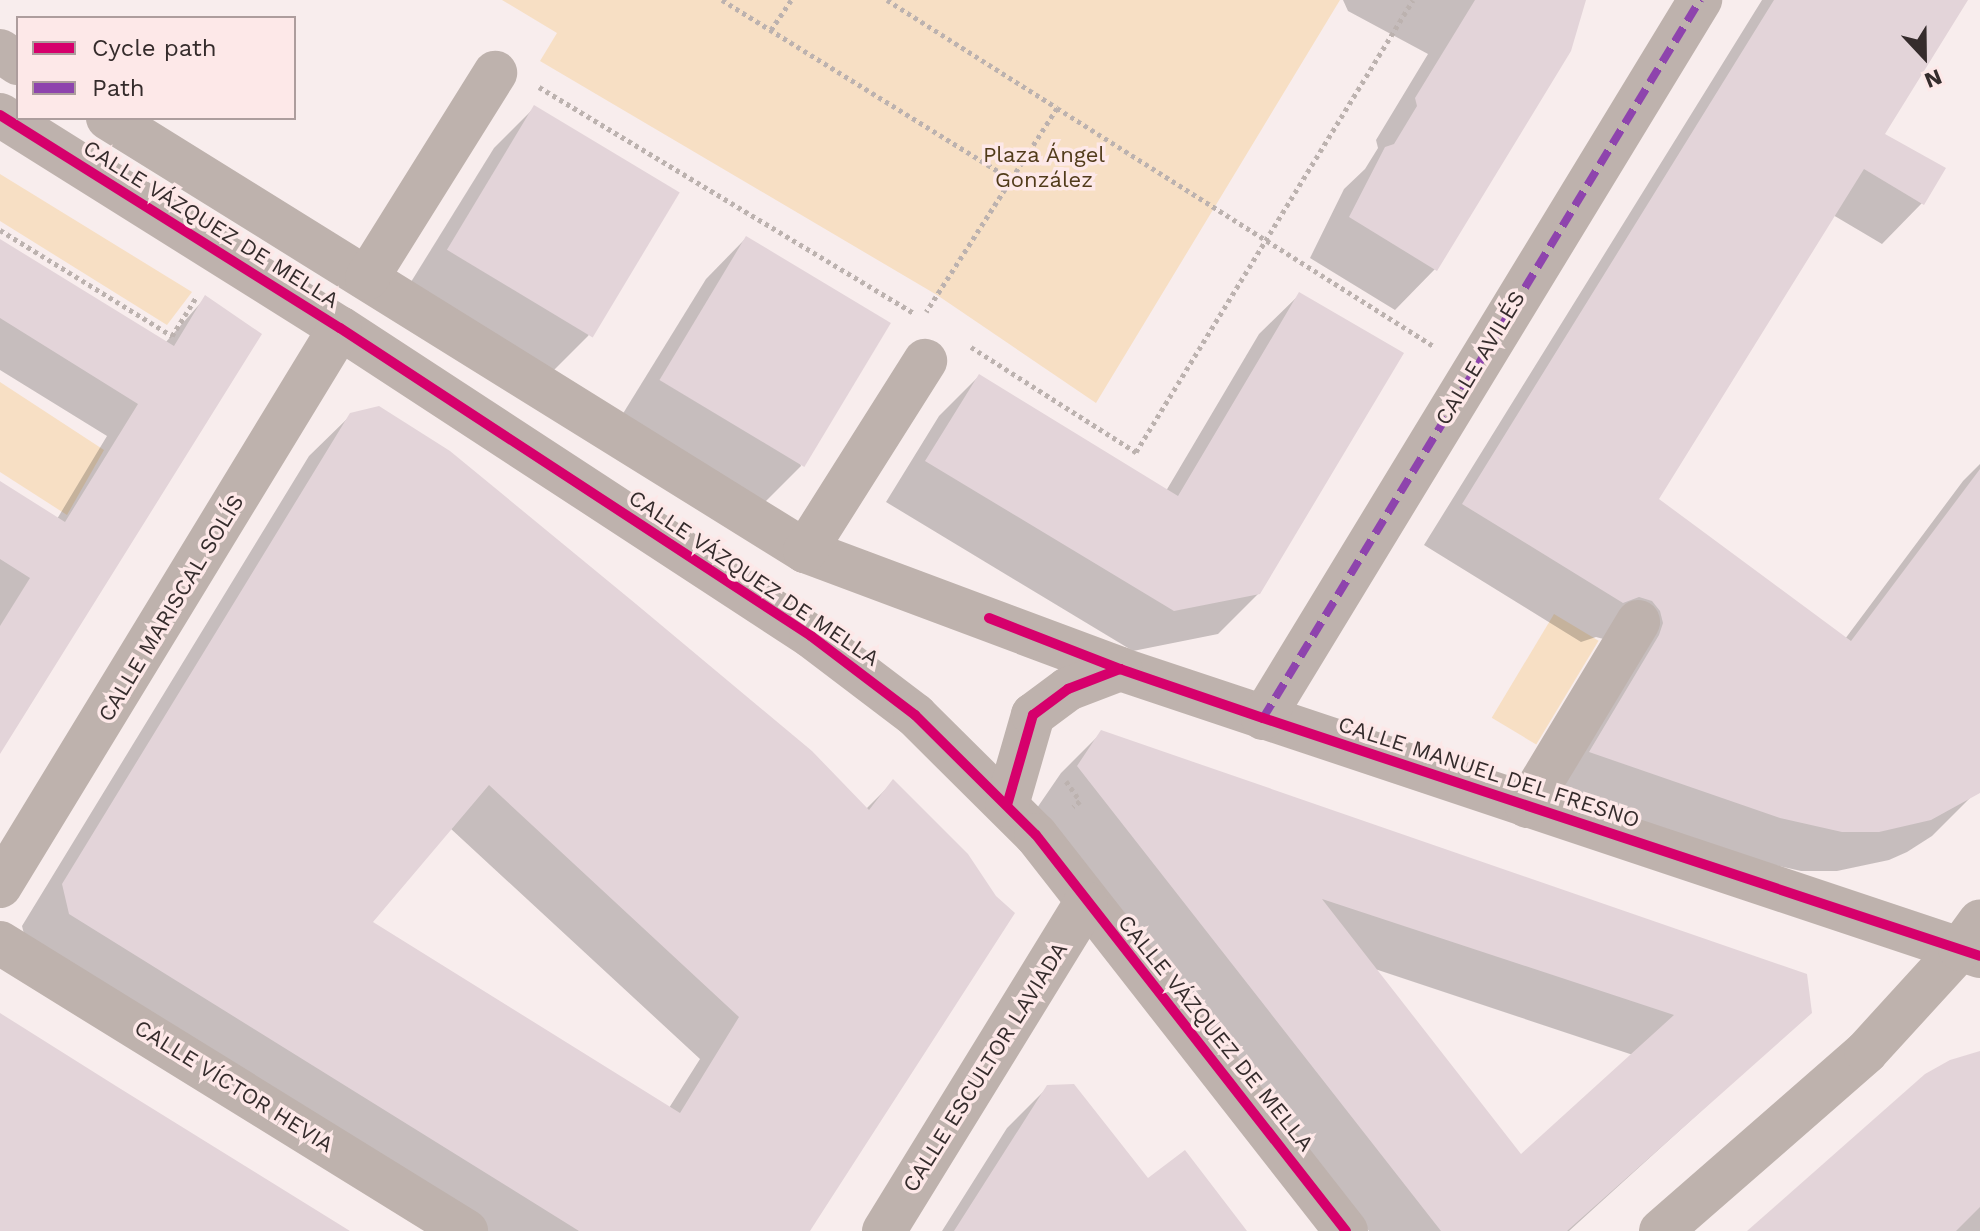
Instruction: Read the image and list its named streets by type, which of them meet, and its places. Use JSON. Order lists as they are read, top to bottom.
{
  "streets": {
    "street": [
      "CALLE VÁZQUEZ DE MELLA",
      "CALLE AVILÉS",
      "CALLE MARISCAL SOLÍS",
      "CALLE MANUEL DEL FRESNO",
      "CALLE ESCULTOR LAVIADA",
      "CALLE VÍCTOR HEVIA"
    ]
  },
  "crossings": [
    ["CALLE VÁZQUEZ DE MELLA", "CALLE MARISCAL SOLÍS"],
    ["CALLE VÁZQUEZ DE MELLA", "CALLE MANUEL DEL FRESNO"],
    ["CALLE VÁZQUEZ DE MELLA", "CALLE ESCULTOR LAVIADA"],
    ["CALLE AVILÉS", "CALLE MANUEL DEL FRESNO"]
  ],
  "parks": ["Plaza Ángel González"],
  "legend": ["Cycle path", "Path"],
  "north": "bottom"
}
